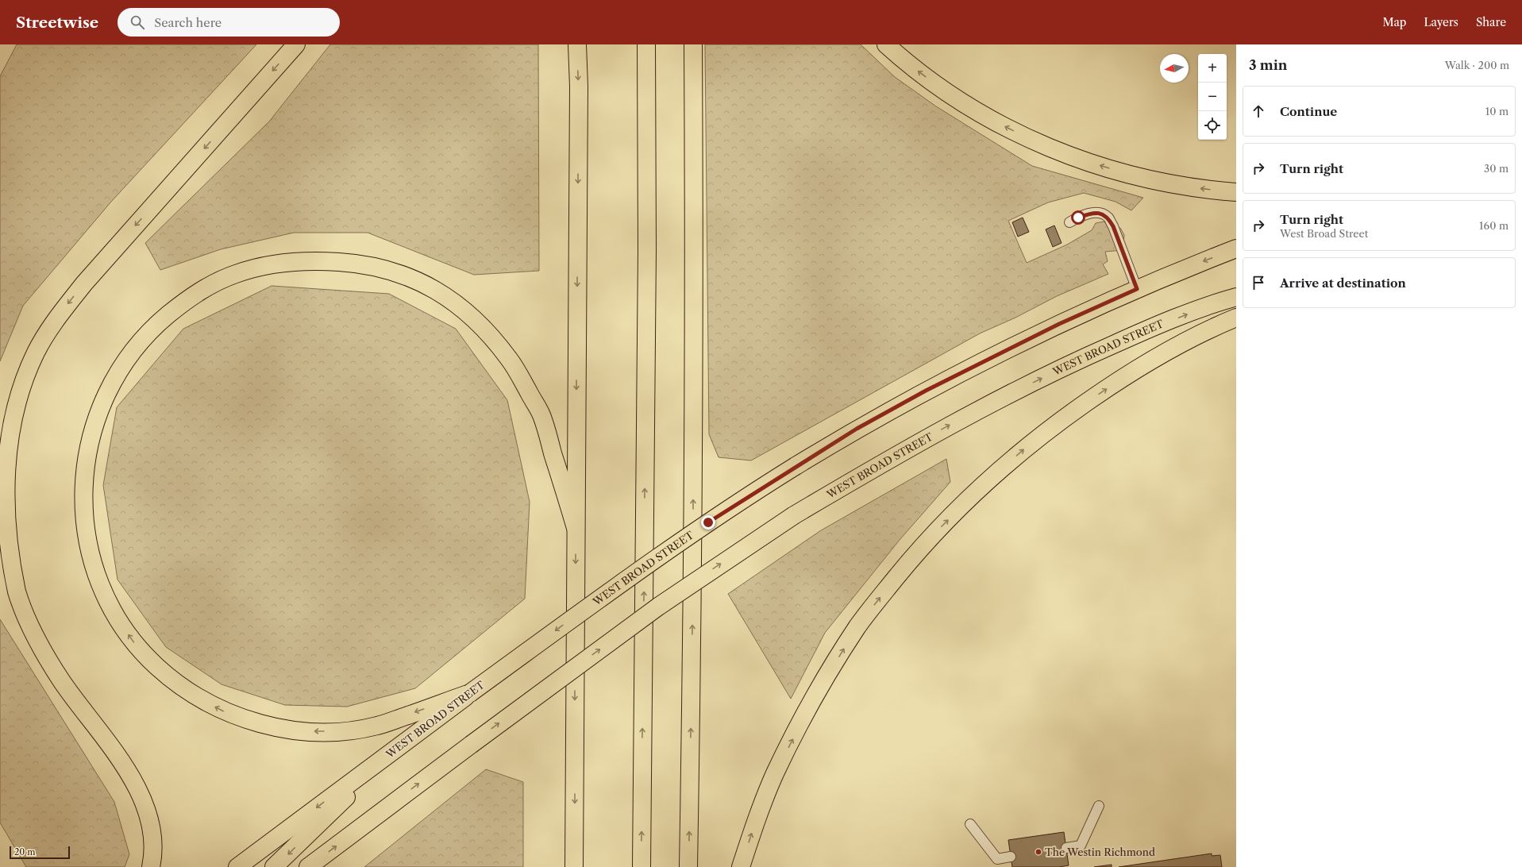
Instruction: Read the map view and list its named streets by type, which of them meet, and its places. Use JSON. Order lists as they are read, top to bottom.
{
  "streets": {
    "main road": ["WEST BROAD STREET"]
  },
  "places": ["The Westin Richmond"],
  "scale_bar": "20 m",
  "north": "left",
  "page": {
    "header": "Streetwise",
    "search": "Search here",
    "nav": ["Map", "Layers", "Share"],
    "heading": ["3 min", "Walk · 200 m"],
    "map_buttons": ["+", "−"],
    "list": [
      ["Continue", "10 m"],
      ["Turn right", "30 m"],
      ["Turn right", "West Broad Street", "160 m"],
      "Arrive at destination"
    ],
    "scale": "20 m"
  }
}
